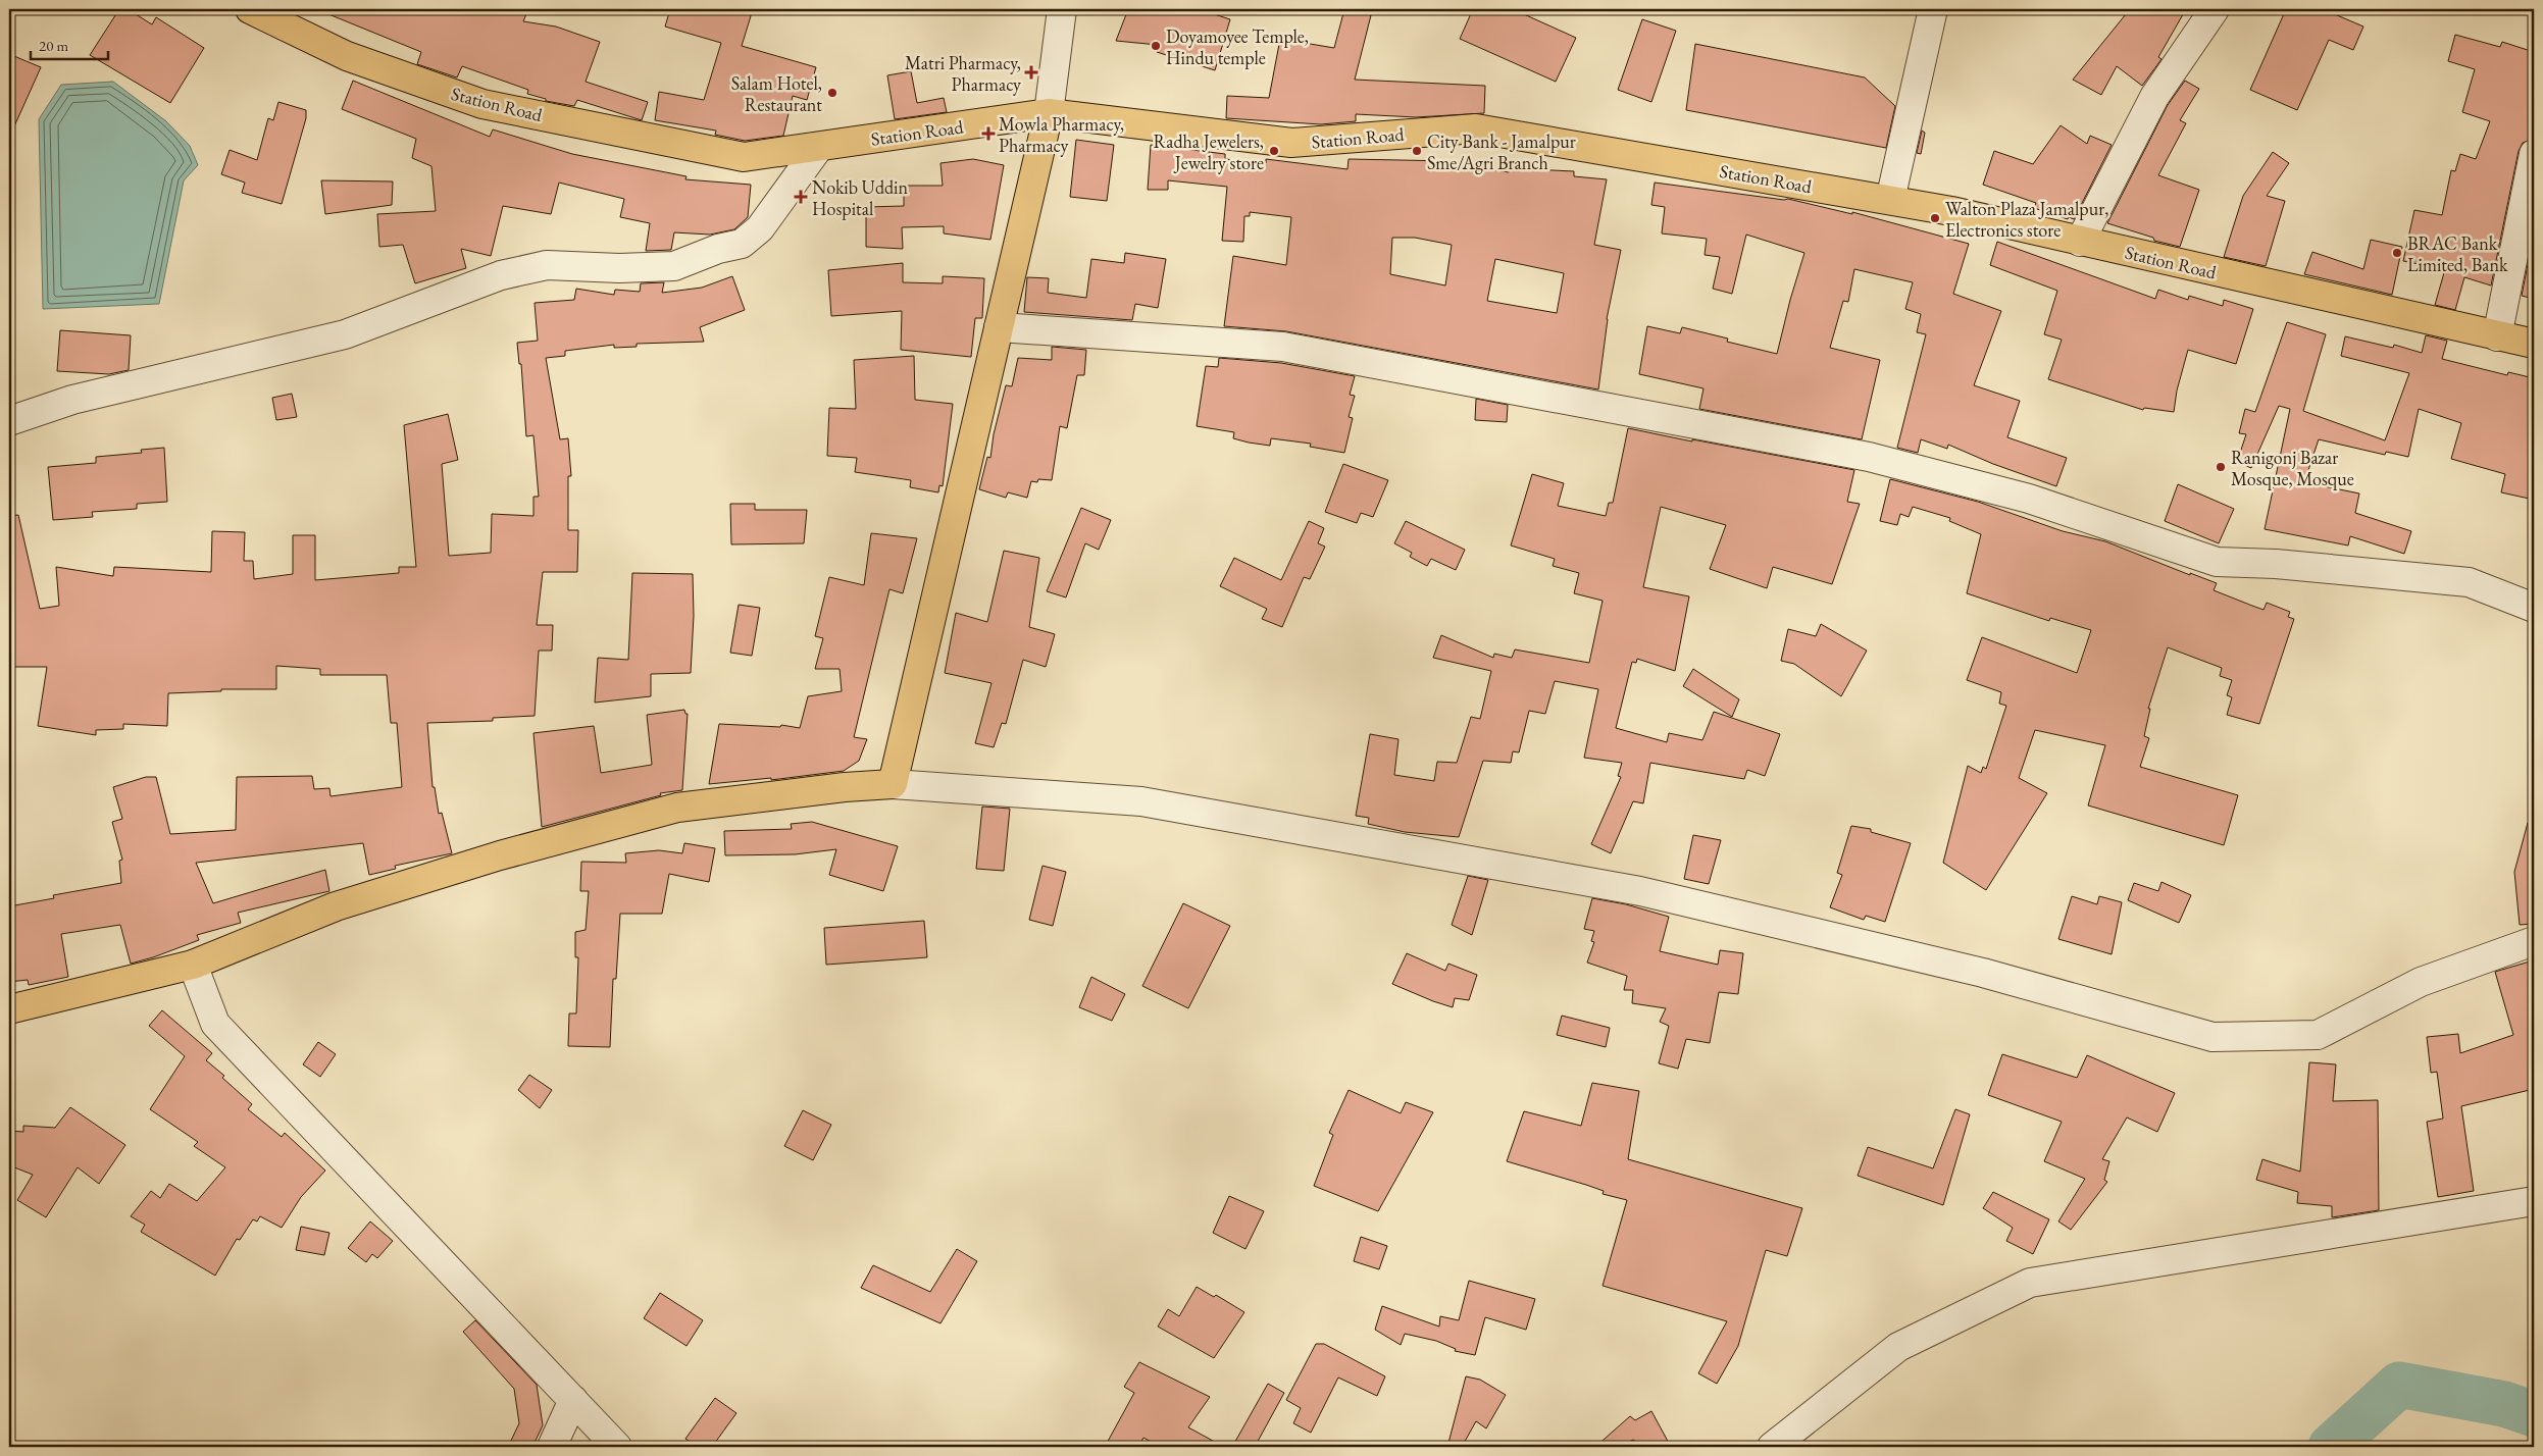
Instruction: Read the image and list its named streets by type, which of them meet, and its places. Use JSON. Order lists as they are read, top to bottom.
{
  "streets": {
    "main road": ["Station Road"]
  },
  "places": {
    "other": [
      "Doyamoyee Temple, Hindu temple",
      "Salam Hotel, Restaurant",
      "Radha Jewelers, Jewelry store",
      "City Bank - Jamalpur Sme/Agri Branch",
      "Walton Plaza Jamalpur, Electronics store",
      "BRAC Bank Limited, Bank",
      "Ranigonj Bazar Mosque, Mosque"
    ],
    "health": ["Matri Pharmacy, Pharmacy", "Mowla Pharmacy, Pharmacy", "Nokib Uddin Hospital"]
  },
  "scale_bar": "20 m"
}
